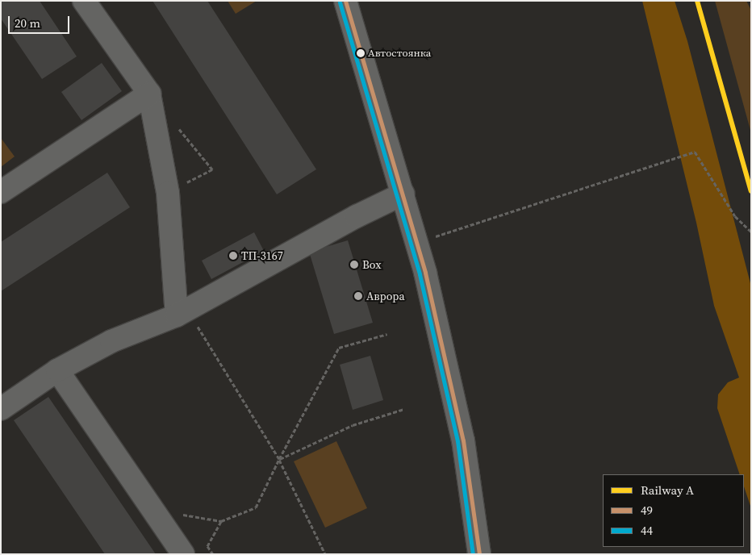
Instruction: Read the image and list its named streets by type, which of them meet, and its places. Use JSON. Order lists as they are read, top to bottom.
{
  "places": [
    "Автостоянка",
    "ТП-3167",
    "Box",
    "Аврора"
  ],
  "lines": ["rail line A", "transit line 49", "transit line 44"],
  "legend": ["Railway A", "49", "44"],
  "scale_bar": "20 m"
}
